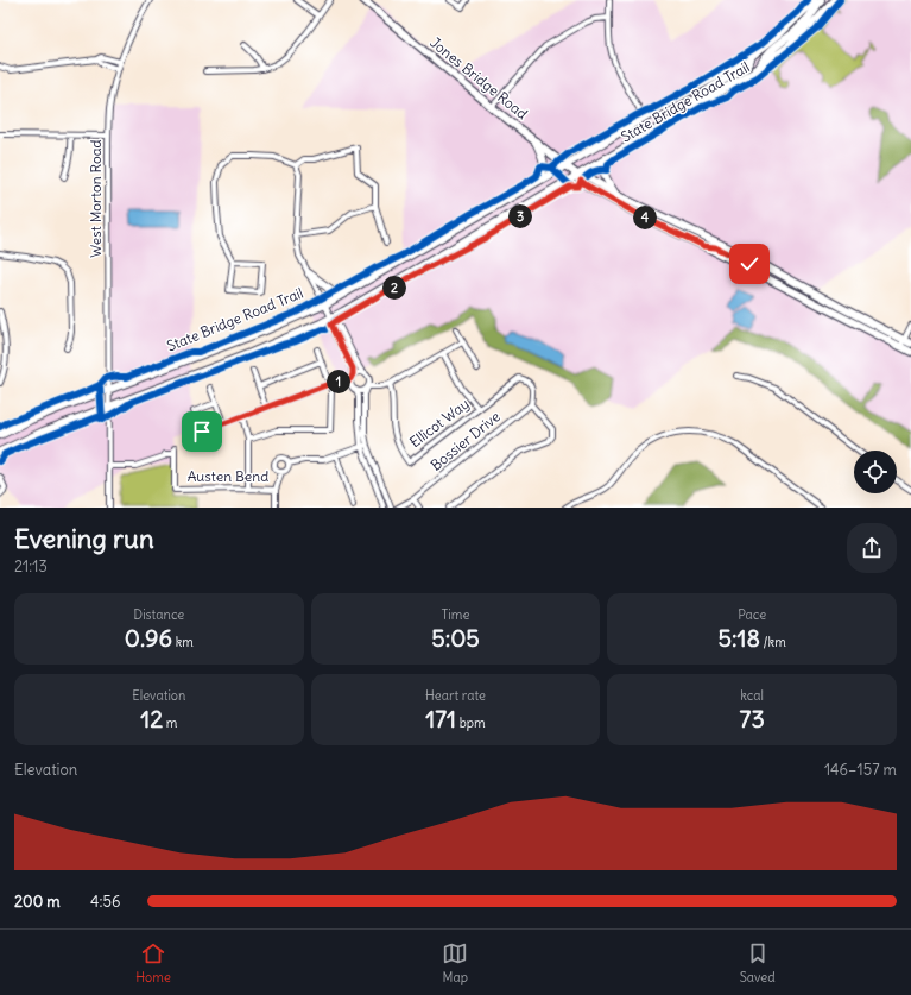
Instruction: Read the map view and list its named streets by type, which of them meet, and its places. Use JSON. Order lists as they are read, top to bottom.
{
  "streets": {
    "main road": ["Jones Bridge Road"],
    "street": [
      "West Morton Road",
      "Ellicot Way",
      "Bossier Drive",
      "Austen Bend"
    ],
    "cycle path": ["State Bridge Road Trail"]
  },
  "crossings": [
    ["West Morton Road", "Austen Bend"],
    ["Ellicot Way", "Bossier Drive"]
  ],
  "page": {
    "pins": [
      "3",
      "4",
      "2",
      "1"
    ],
    "heading": ["Evening run", "21:13"],
    "stats": [
      ["Distance", "0.96 km"],
      ["Time", "5:05"],
      ["Pace", "5:18 /km"],
      ["Elevation", "12 m"],
      ["Heart rate", "171 bpm"],
      ["kcal", "73"]
    ],
    "chart": ["Elevation", "146–157 m"],
    "list": [
      {
        "name": "200 m",
        "note": "4:56"
      }
    ],
    "tabs": ["Home", "Map", "Saved"]
  }
}
